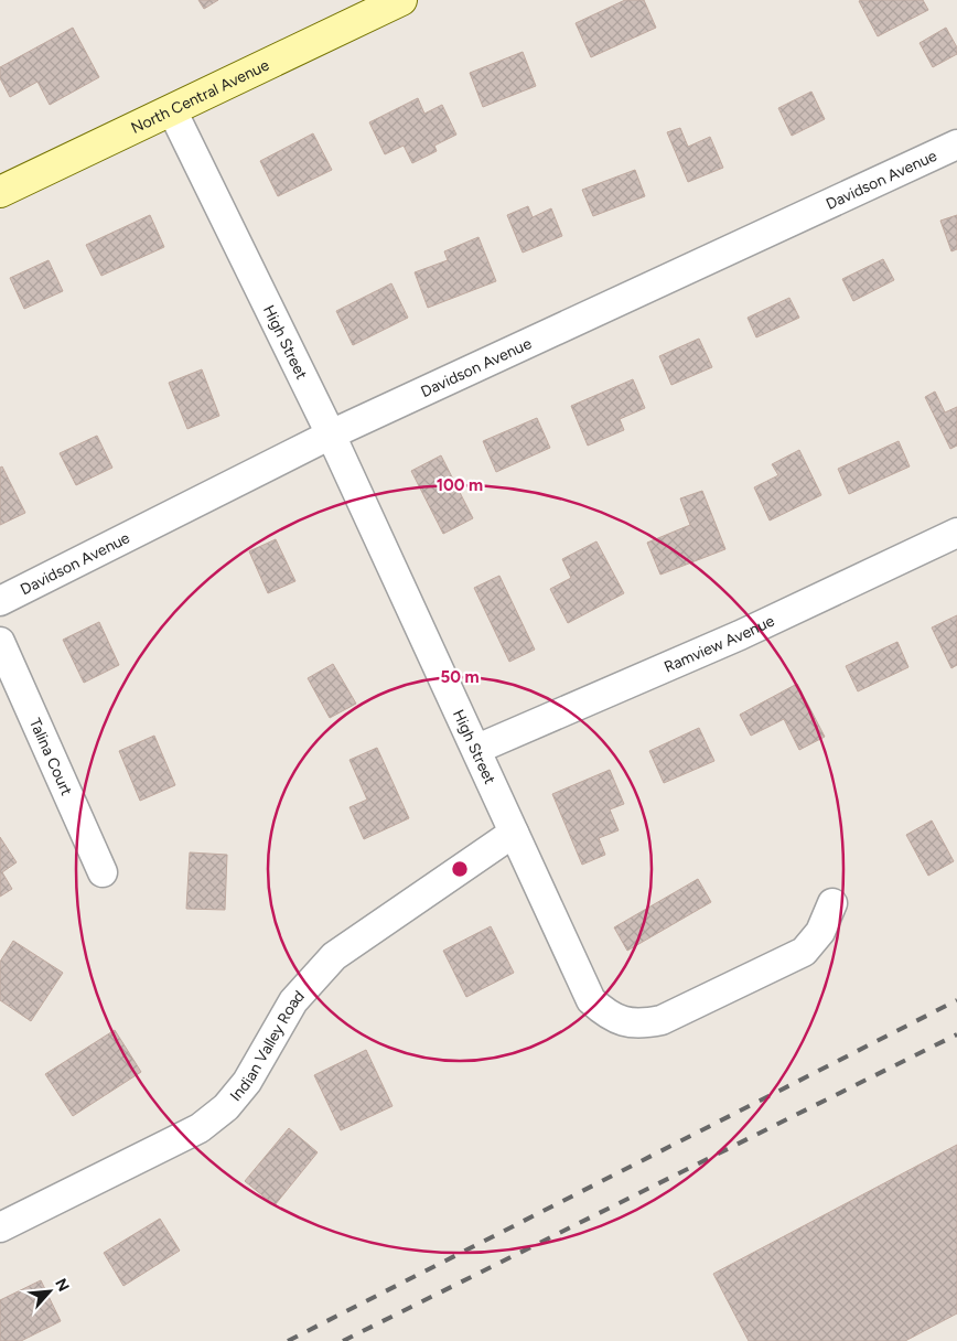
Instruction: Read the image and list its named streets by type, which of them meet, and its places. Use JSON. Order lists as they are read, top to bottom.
{
  "streets": {
    "main road": ["North Central Avenue"],
    "street": [
      "Davidson Avenue",
      "High Street",
      "Ramview Avenue",
      "Talina Court",
      "Indian Valley Road"
    ]
  },
  "crossings": [
    ["North Central Avenue", "High Street"],
    ["Davidson Avenue", "High Street"],
    ["High Street", "Ramview Avenue"],
    ["High Street", "Indian Valley Road"]
  ],
  "north": "top right",
  "rings": ["100 m", "50 m"]
}
